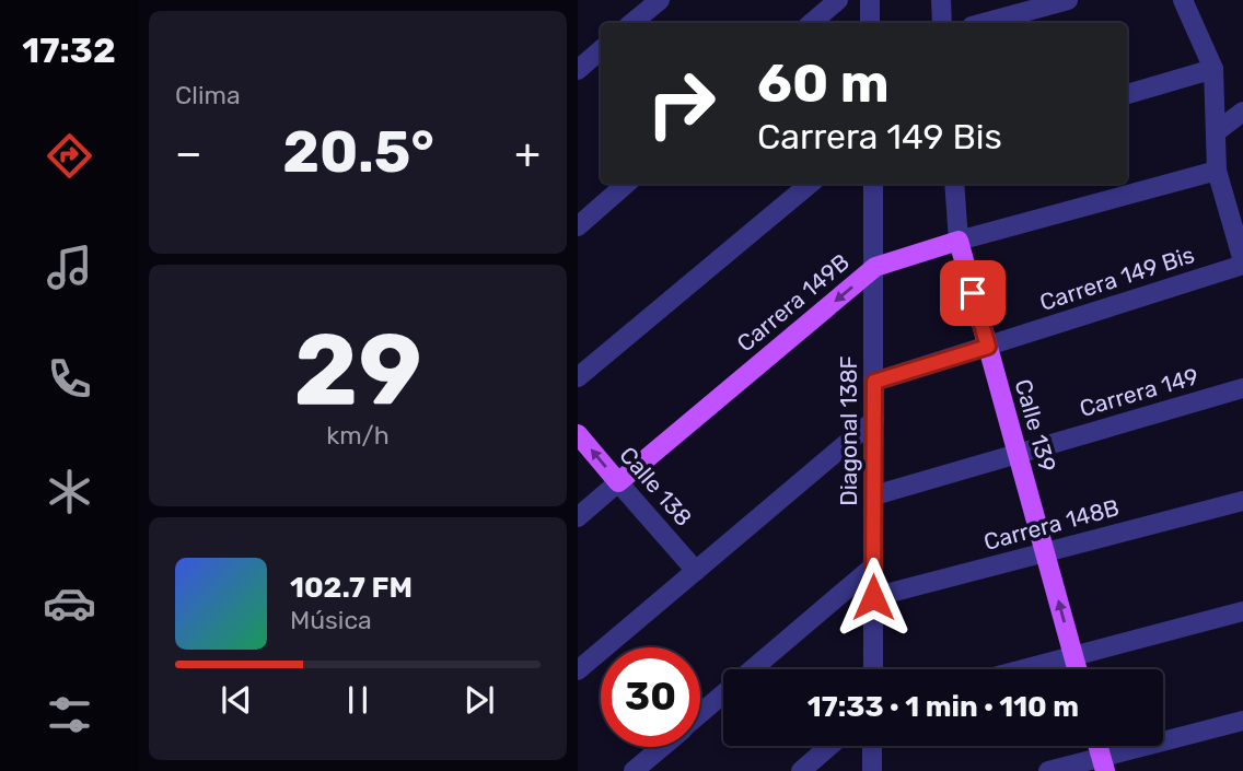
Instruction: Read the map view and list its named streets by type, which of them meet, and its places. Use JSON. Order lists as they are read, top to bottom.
{
  "streets": {
    "main road": ["Carrera 149B", "Calle 139", "Calle 138"],
    "street": [
      "Carrera 149 Bis",
      "Carrera 149",
      "Diagonal 138F",
      "Carrera 148B"
    ]
  },
  "crossings": [
    ["Carrera 149 Bis", "Calle 139"],
    ["Carrera 149 Bis", "Diagonal 138F"],
    ["Carrera 149B", "Calle 139"],
    ["Carrera 149B", "Diagonal 138F"],
    ["Carrera 149B", "Calle 138"],
    ["Carrera 149", "Calle 139"],
    ["Carrera 149", "Diagonal 138F"],
    ["Calle 139", "Carrera 148B"],
    ["Diagonal 138F", "Carrera 148B"]
  ],
  "page": {
    "tabs": "17:32",
    "tile": [
      "Clima",
      ["29", "km/h"]
    ],
    "turn": ["60 m", "Carrera 149 Bis"],
    "heat": ["−", "20.5°", "+"],
    "song": ["102.7 FM", "Música"],
    "limit": "30",
    "trip": "17:33 · 1 min · 110 m"
  }
}
